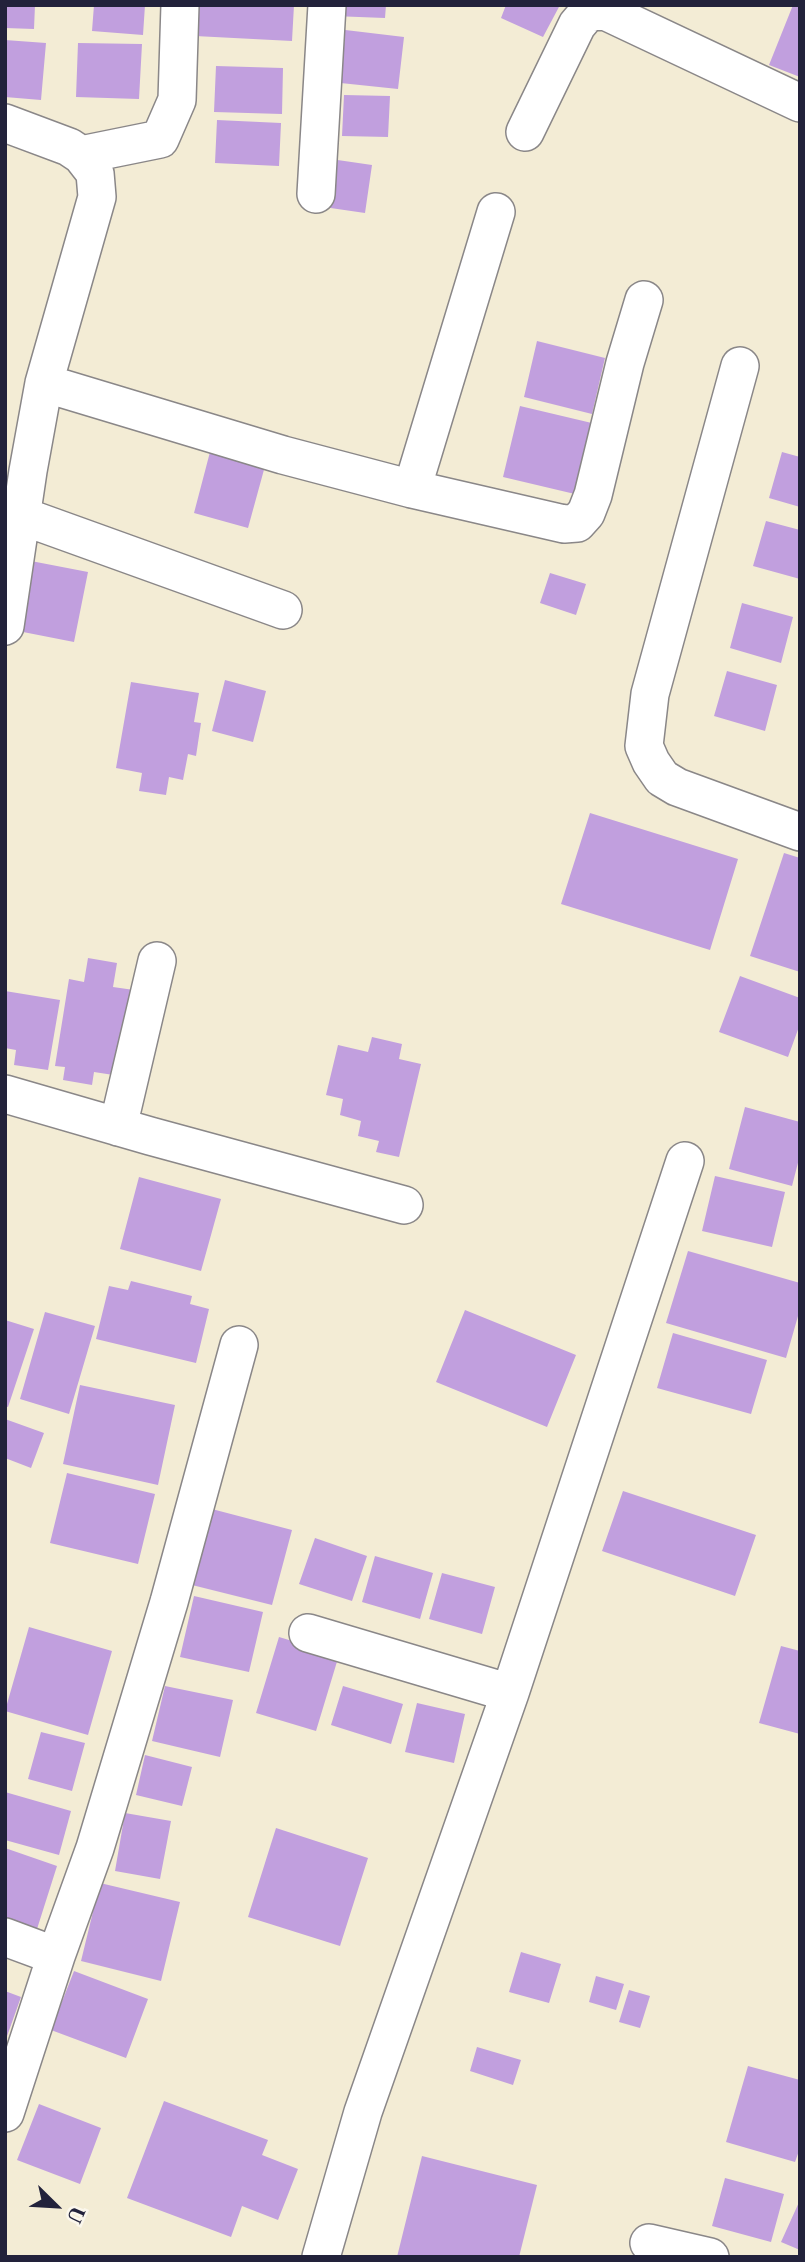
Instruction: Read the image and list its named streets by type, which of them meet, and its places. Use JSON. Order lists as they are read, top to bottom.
{
  "north": "bottom right"
}
